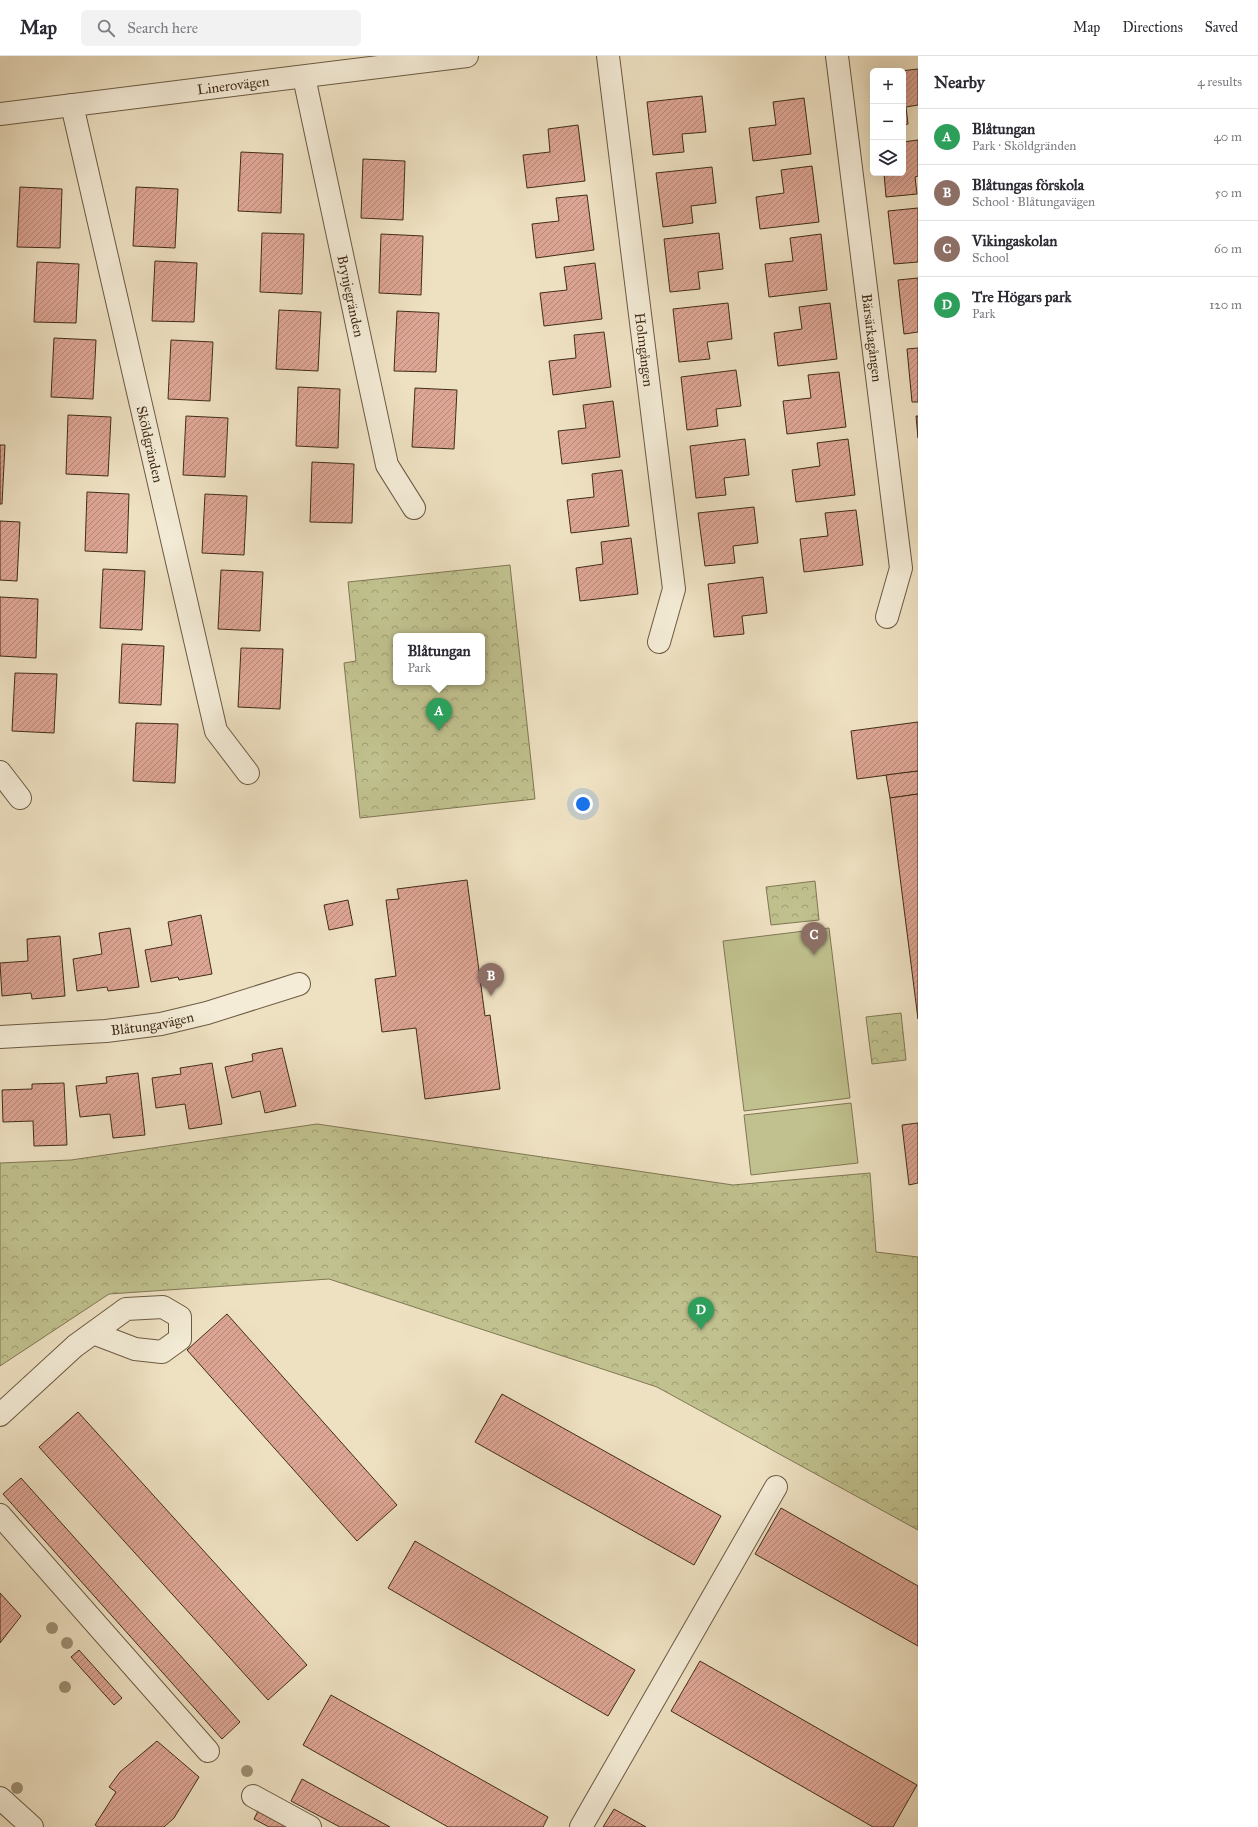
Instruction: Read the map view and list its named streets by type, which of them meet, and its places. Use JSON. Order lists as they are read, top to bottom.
{
  "streets": {
    "street": [
      "Linerovägen",
      "Brynjegränden",
      "Bärsärkagången",
      "Holmgången",
      "Sköldgränden",
      "Blåtungavägen"
    ]
  },
  "crossings": [
    ["Linerovägen", "Brynjegränden"],
    ["Linerovägen", "Sköldgränden"]
  ],
  "page": {
    "header": "Map",
    "search": "Search here",
    "nav": ["Map", "Directions", "Saved"],
    "heading": ["Nearby", "4 results"],
    "map_buttons": ["+", "−"],
    "list": [
      {
        "mark": "A",
        "name": "Blåtungan",
        "note": "Park · Sköldgränden",
        "value": "40 m"
      },
      {
        "mark": "B",
        "name": "Blåtungas förskola",
        "note": "School · Blåtungavägen",
        "value": "50 m"
      },
      {
        "mark": "C",
        "name": "Vikingaskolan",
        "note": "School",
        "value": "60 m"
      },
      {
        "mark": "D",
        "name": "Tre Högars park",
        "note": "Park",
        "value": "120 m"
      }
    ],
    "popup": ["Blåtungan", "Park"],
    "pins": [
      "A",
      "C",
      "B",
      "D"
    ]
  }
}
